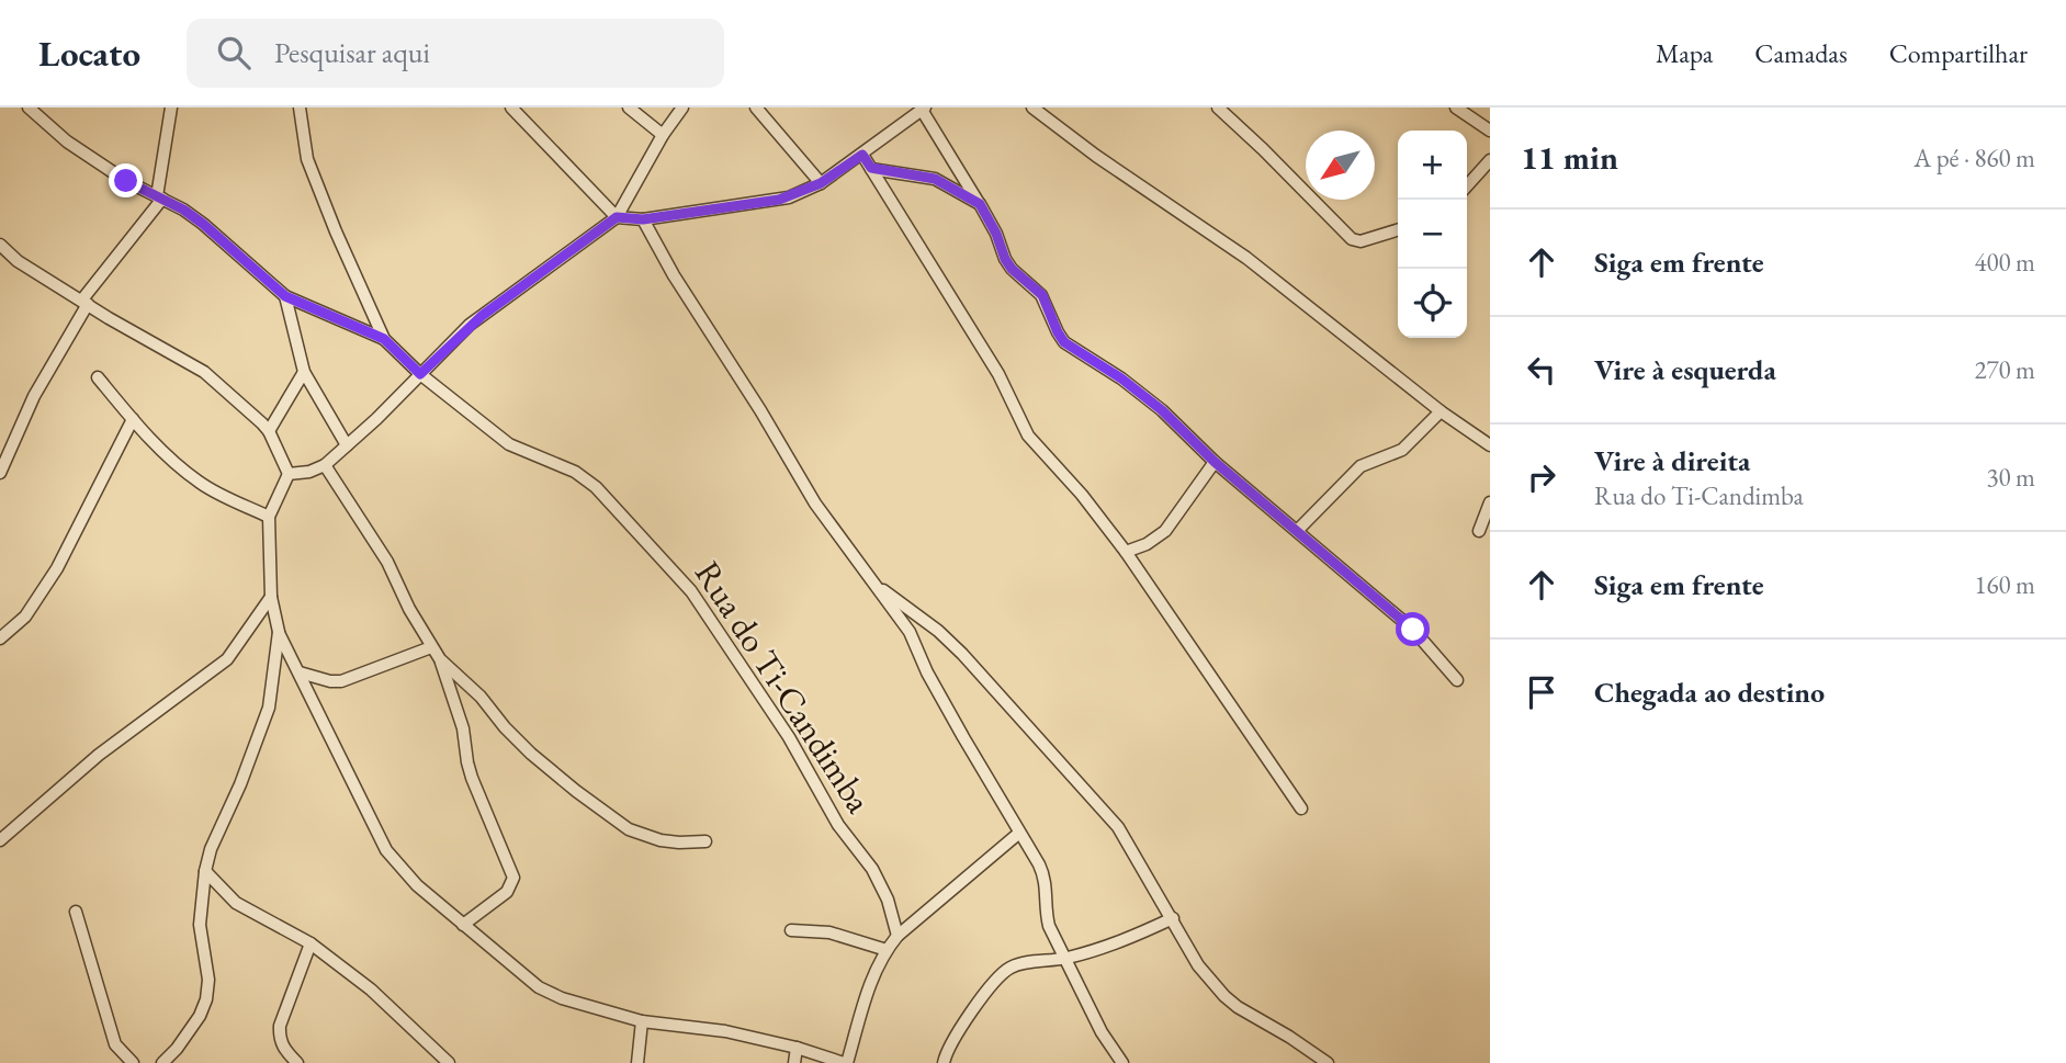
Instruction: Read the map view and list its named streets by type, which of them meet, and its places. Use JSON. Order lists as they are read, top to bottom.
{
  "streets": {
    "street": ["Rua do Ti-Candimba"]
  },
  "north": "bottom left",
  "page": {
    "header": "Locato",
    "search": "Pesquisar aqui",
    "nav": ["Mapa", "Camadas", "Compartilhar"],
    "heading": ["11 min", "A pé · 860 m"],
    "map_buttons": ["+", "−"],
    "list": [
      ["Siga em frente", "400 m"],
      ["Vire à esquerda", "270 m"],
      ["Vire à direita", "Rua do Ti-Candimba", "30 m"],
      ["Siga em frente", "160 m"],
      "Chegada ao destino"
    ]
  }
}
